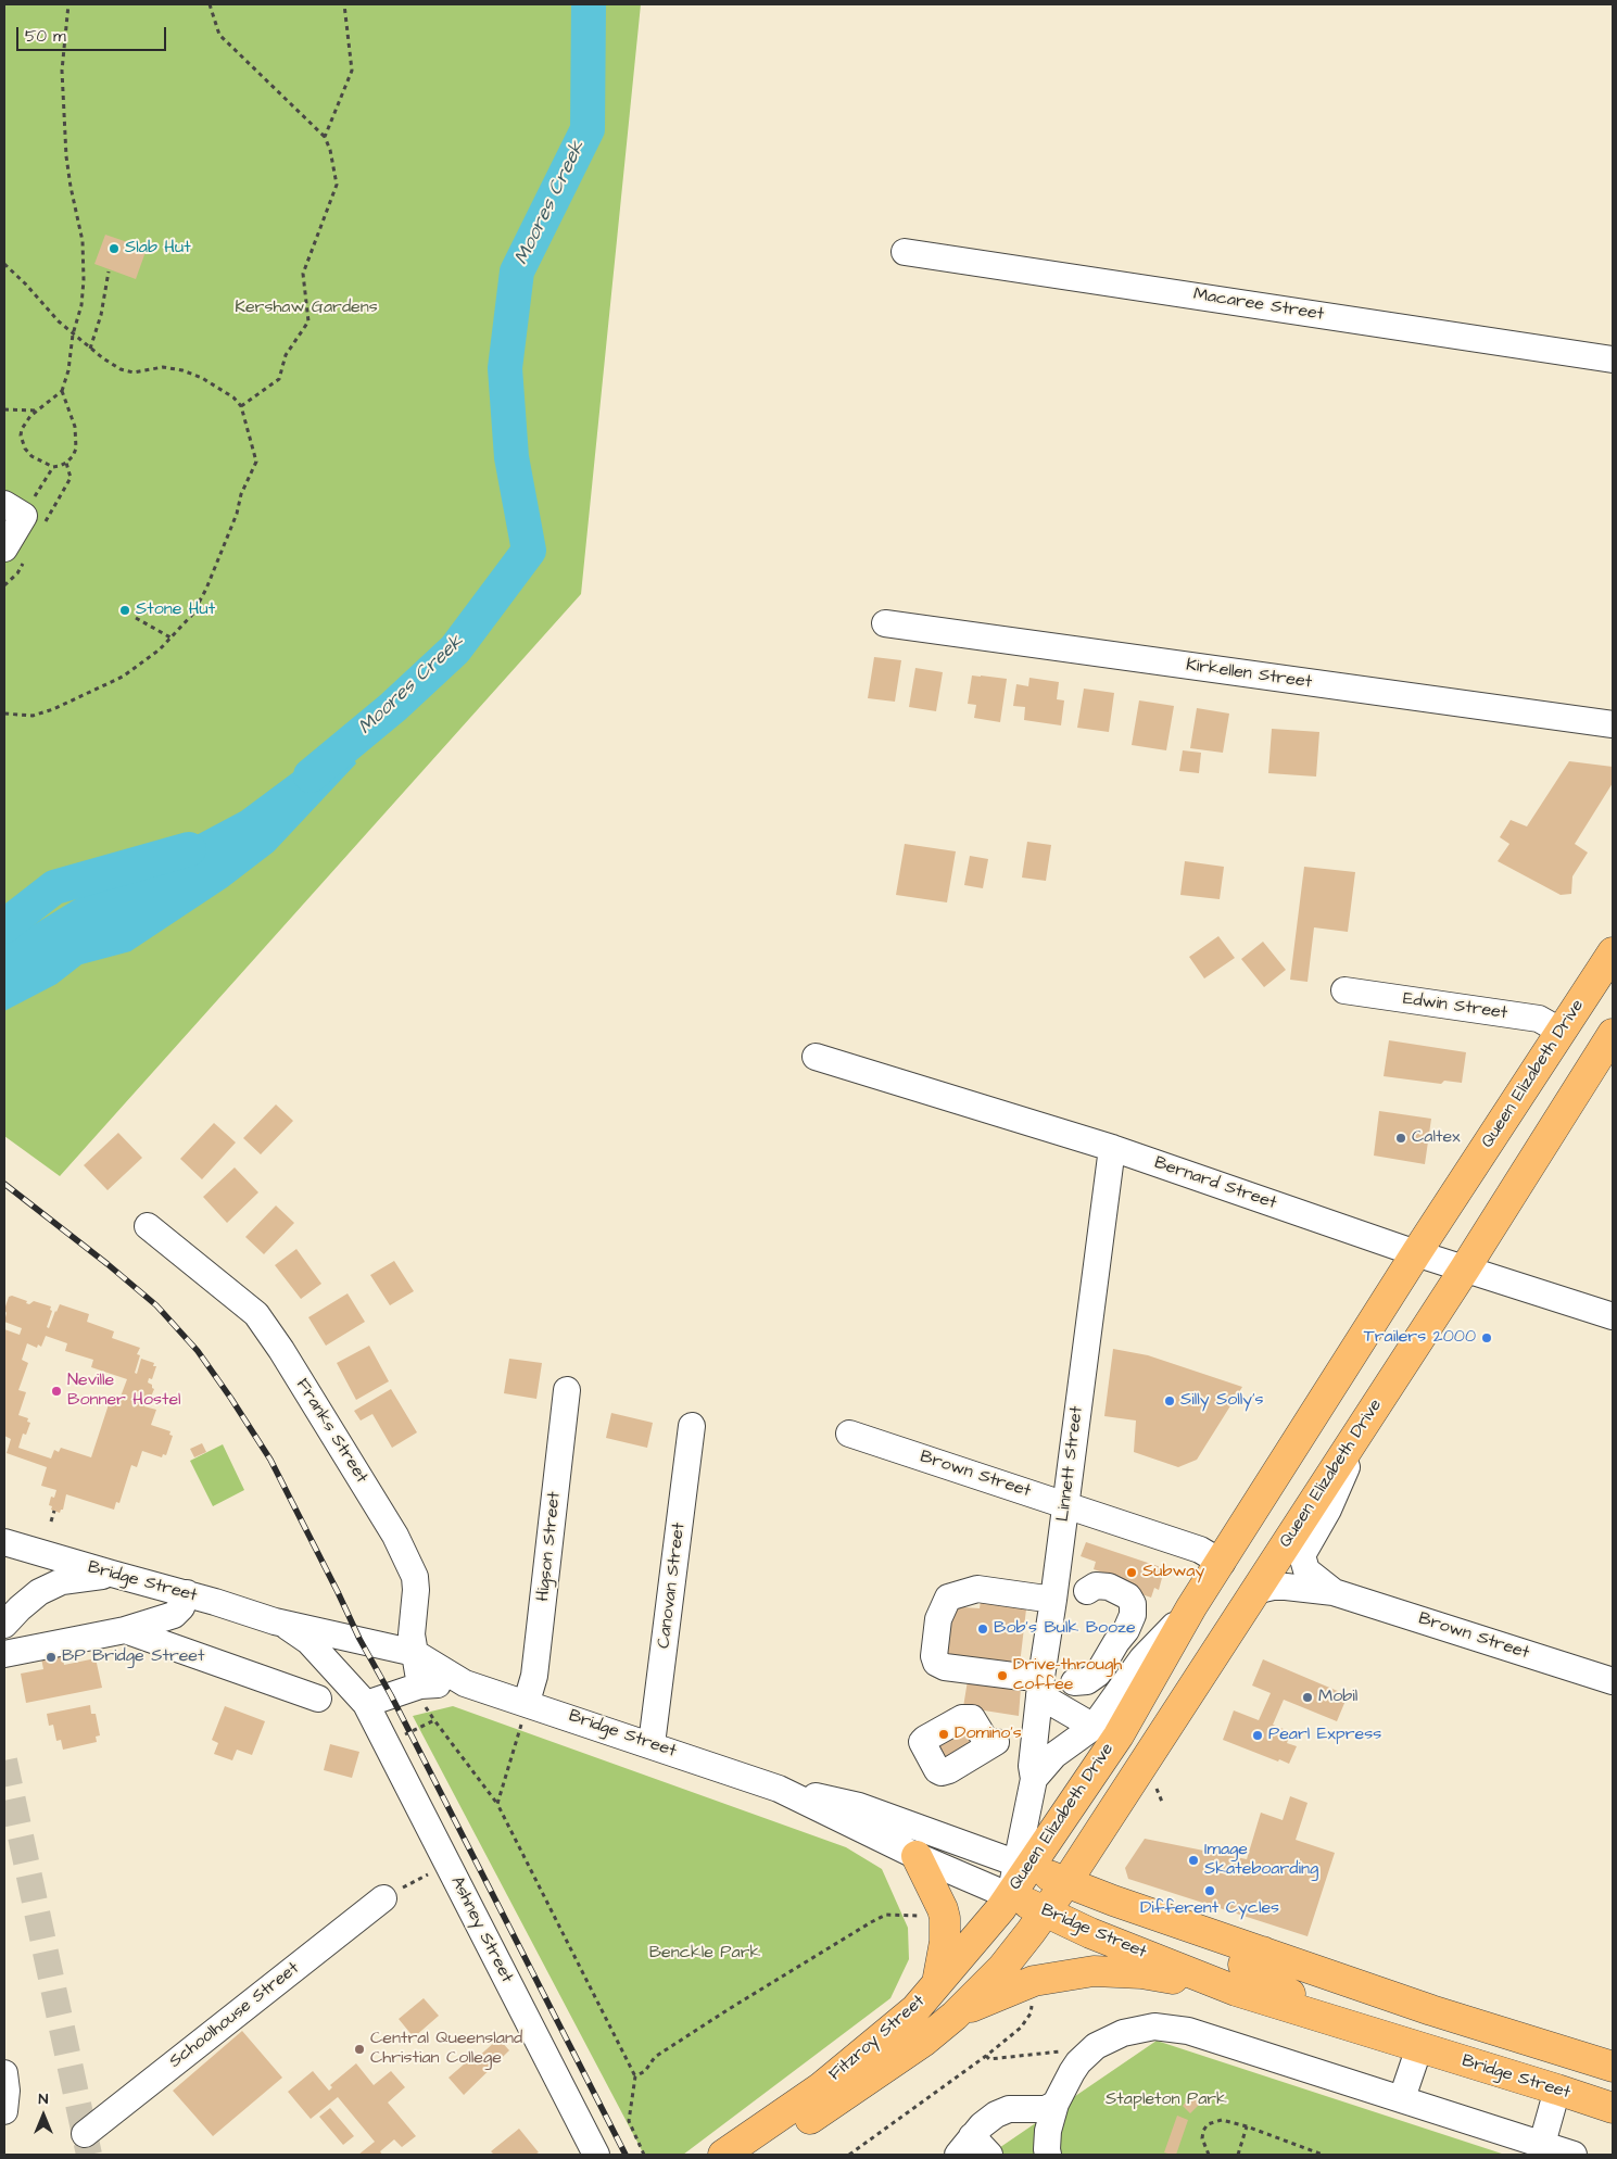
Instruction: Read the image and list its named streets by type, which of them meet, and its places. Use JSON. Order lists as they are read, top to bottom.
{
  "streets": {
    "main road": ["Queen Elizabeth Drive", "Bridge Street", "Fitzroy Street"],
    "street": [
      "Macaree Street",
      "Kirkellen Street",
      "Edwin Street",
      "Bernard Street",
      "Franks Street",
      "Linnett Street",
      "Brown Street",
      "Higson Street",
      "Canovan Street",
      "Ashney Street",
      "Schoolhouse Street"
    ]
  },
  "crossings": [
    ["Edwin Street", "Queen Elizabeth Drive"],
    ["Queen Elizabeth Drive", "Bernard Street"],
    ["Queen Elizabeth Drive", "Linnett Street"],
    ["Queen Elizabeth Drive", "Brown Street"],
    ["Queen Elizabeth Drive", "Bridge Street"],
    ["Queen Elizabeth Drive", "Fitzroy Street"],
    ["Bernard Street", "Linnett Street"],
    ["Franks Street", "Bridge Street"],
    ["Linnett Street", "Brown Street"],
    ["Higson Street", "Bridge Street"],
    ["Bridge Street", "Canovan Street"],
    ["Bridge Street", "Ashney Street"],
    ["Bridge Street", "Fitzroy Street"]
  ],
  "water": ["Moores Creek"],
  "parks": ["Kershaw Gardens", "Benckle Park", "Stapleton Park"],
  "places": [
    "Slab Hut",
    "Stone Hut",
    "Caltex",
    "Trailers 2000",
    "Neville Bonner Hostel",
    "Silly Solly's",
    "Subway",
    "Bob's Bulk Booze",
    "BP Bridge Street",
    "Drive-through coffee",
    "Mobil",
    "Domino's",
    "Pearl Express",
    "Image Skateboarding",
    "Different Cycles",
    "Central Queensland Christian College"
  ],
  "scale_bar": "50 m",
  "north": "top"
}
